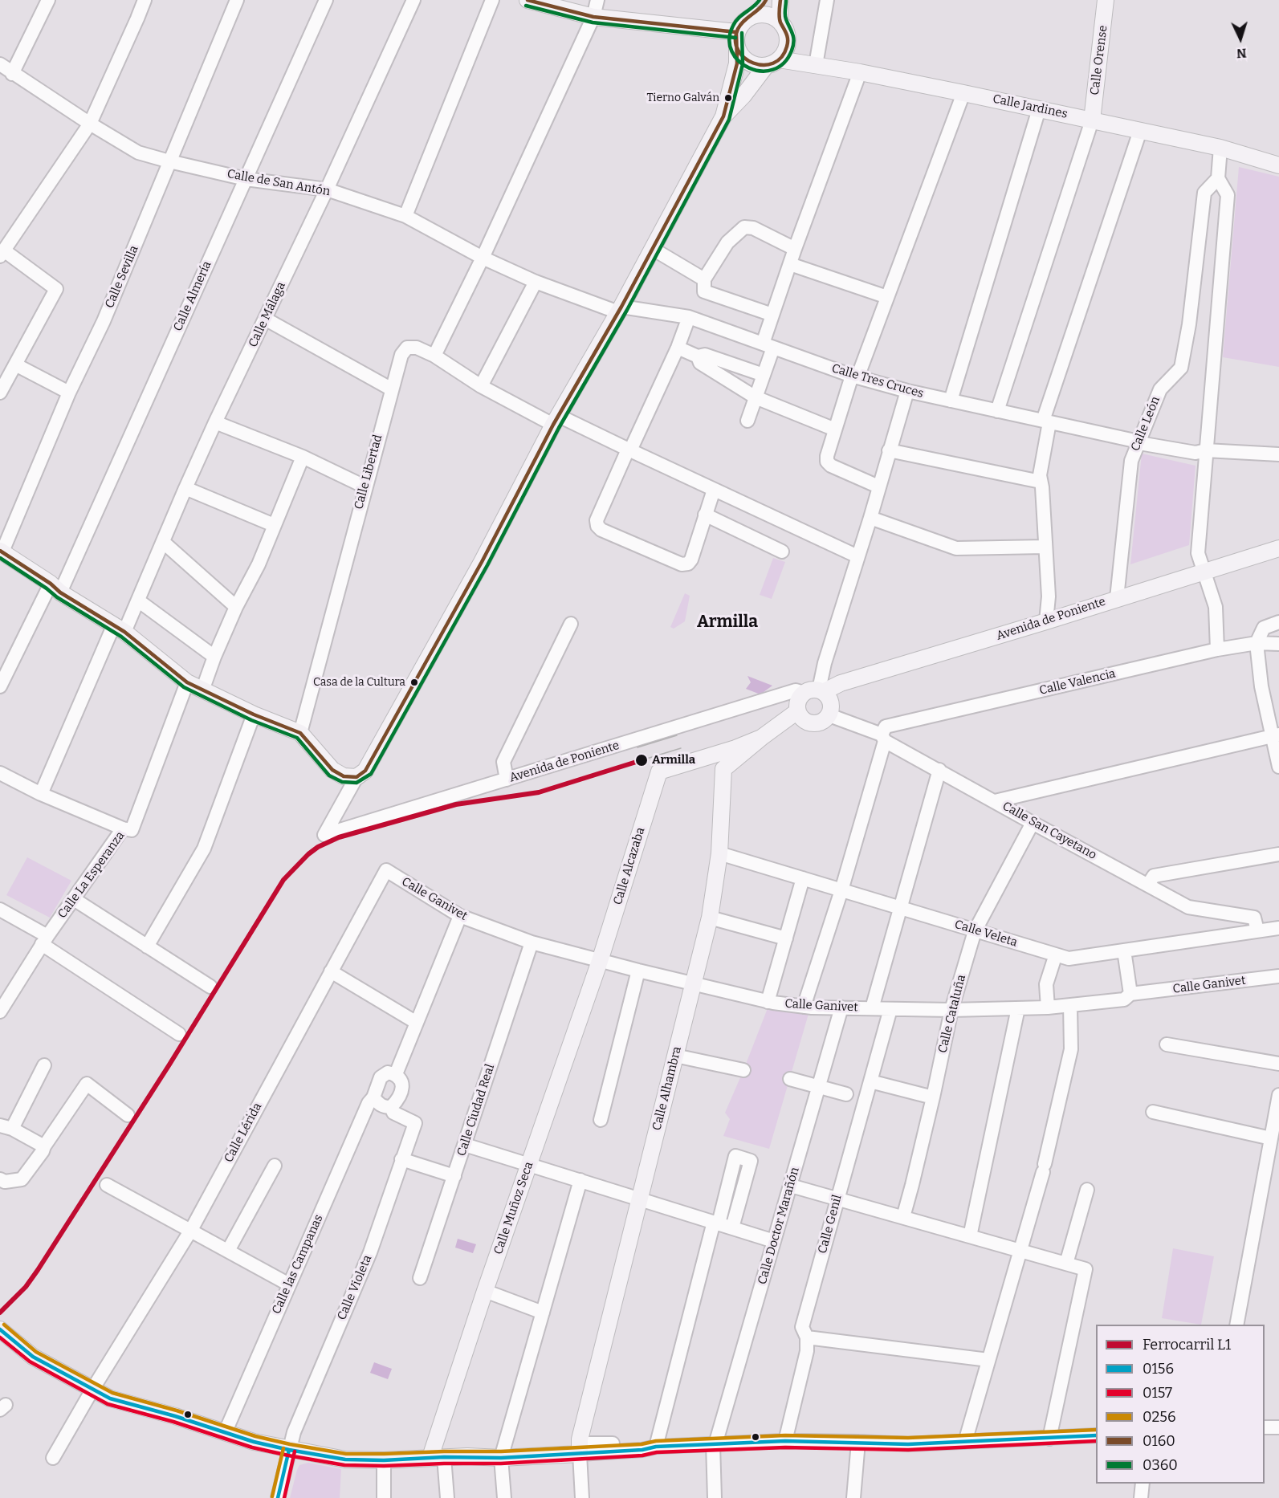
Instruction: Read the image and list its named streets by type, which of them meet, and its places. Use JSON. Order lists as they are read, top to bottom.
{
  "streets": {
    "main road": [
      "Calle Orense",
      "Calle Jardines",
      "Avenida de Poniente",
      "Calle Alcazaba",
      "Calle Alhambra",
      "Calle Muñoz Seca"
    ],
    "street": [
      "Calle de San Antón",
      "Calle Sevilla",
      "Calle Almería",
      "Calle Málaga",
      "Calle Tres Cruces",
      "Calle León",
      "Calle Libertad",
      "Calle Valencia",
      "Calle San Cayetano",
      "Calle La Esperanza",
      "Calle Ganivet",
      "Calle Veleta",
      "Calle Cataluña",
      "Calle Ciudad Real",
      "Calle Lérida",
      "Calle Genil",
      "Calle Doctor Marañón",
      "Calle las Campanas",
      "Calle Violeta"
    ]
  },
  "crossings": [
    ["Calle Orense", "Calle Jardines"],
    ["Calle de San Antón", "Calle Sevilla"],
    ["Calle de San Antón", "Calle Almería"],
    ["Calle de San Antón", "Calle Málaga"],
    ["Calle de San Antón", "Calle Tres Cruces"],
    ["Calle Tres Cruces", "Calle León"],
    ["Calle León", "Avenida de Poniente"],
    ["Avenida de Poniente", "Calle San Cayetano"],
    ["Calle Valencia", "Calle San Cayetano"],
    ["Calle San Cayetano", "Calle Veleta"],
    ["Calle San Cayetano", "Calle Cataluña"],
    ["Calle Alcazaba", "Calle Ganivet"],
    ["Calle Alcazaba", "Calle Alhambra"],
    ["Calle Alcazaba", "Calle Muñoz Seca"],
    ["Calle Ganivet", "Calle Cataluña"],
    ["Calle Ganivet", "Calle Alhambra"],
    ["Calle Ganivet", "Calle Ciudad Real"],
    ["Calle Ganivet", "Calle Lérida"],
    ["Calle Ganivet", "Calle Muñoz Seca"],
    ["Calle Ganivet", "Calle Genil"],
    ["Calle Ganivet", "Calle Doctor Marañón"],
    ["Calle Veleta", "Calle Cataluña"],
    ["Calle Veleta", "Calle Alhambra"],
    ["Calle las Campanas", "Calle Violeta"]
  ],
  "districts": ["Armilla"],
  "places": ["Tierno Galván", "Casa de la Cultura", "Armilla"],
  "lines": [
    "transit line 0160",
    "transit line 0360",
    "rail line L1",
    "transit line 0256",
    "transit line 0156",
    "transit line 0157"
  ],
  "legend": [
    "Ferrocarril L1",
    "0156",
    "0157",
    "0256",
    "0160",
    "0360"
  ],
  "north": "bottom"
}
